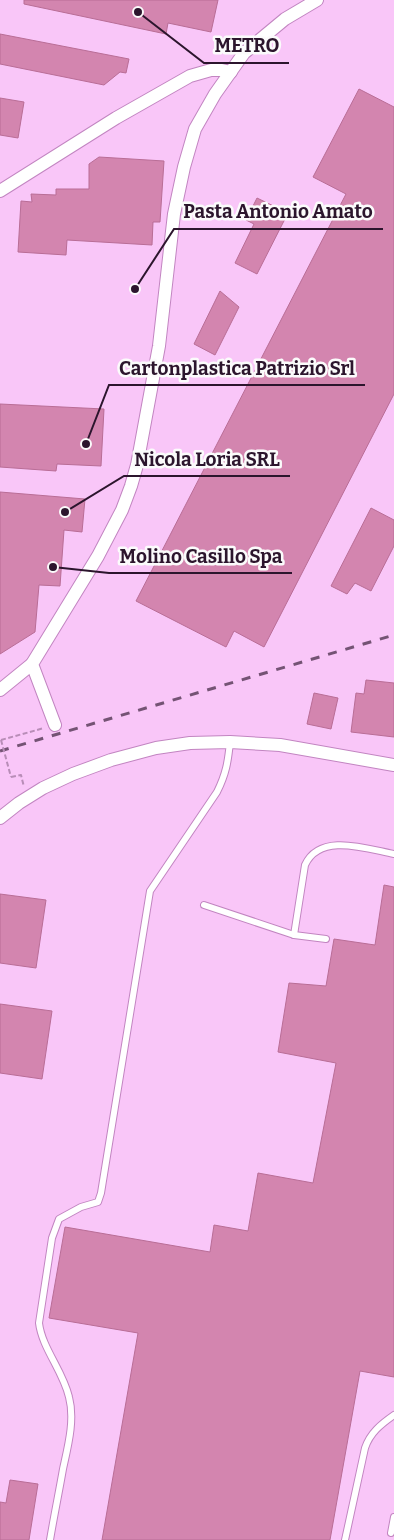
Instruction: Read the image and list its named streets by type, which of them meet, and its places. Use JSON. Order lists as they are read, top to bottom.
{
  "places": [
    "METRO",
    "Pasta Antonio Amato",
    "Cartonplastica Patrizio Srl",
    "Nicola Loria SRL",
    "Molino Casillo Spa"
  ]
}
